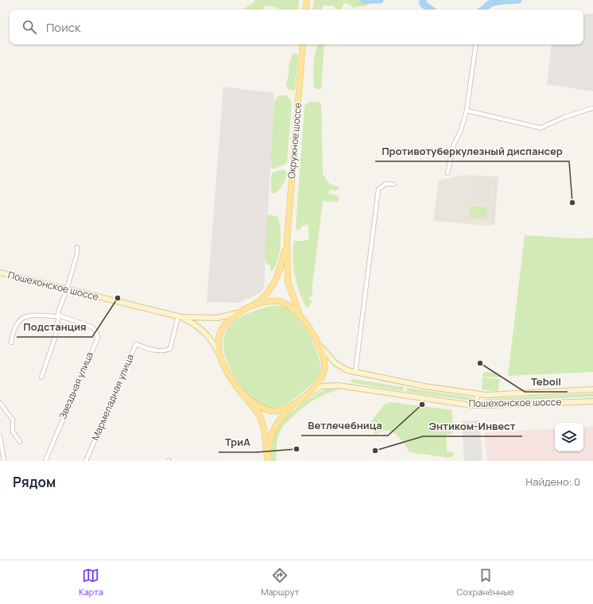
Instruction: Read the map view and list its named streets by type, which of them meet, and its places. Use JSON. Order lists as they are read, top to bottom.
{
  "streets": {
    "main road": ["Окружное шоссе", "Пошехонское шоссе"],
    "street": ["Звездная улица", "Мармеладная улица"]
  },
  "crossings": [
    ["Окружное шоссе", "Пошехонское шоссе"],
    ["Пошехонское шоссе", "Мармеладная улица"]
  ],
  "places": [
    "Противотуберкулезный диспансер",
    "Подстанция",
    "Teboil",
    "Ветлечебница",
    "ТриА",
    "Энтиком-Инвест"
  ],
  "page": {
    "search": "Поиск",
    "heading": ["Рядом", "Найдено: 0"],
    "nav": ["Карта", "Маршрут", "Сохранённые"]
  }
}
